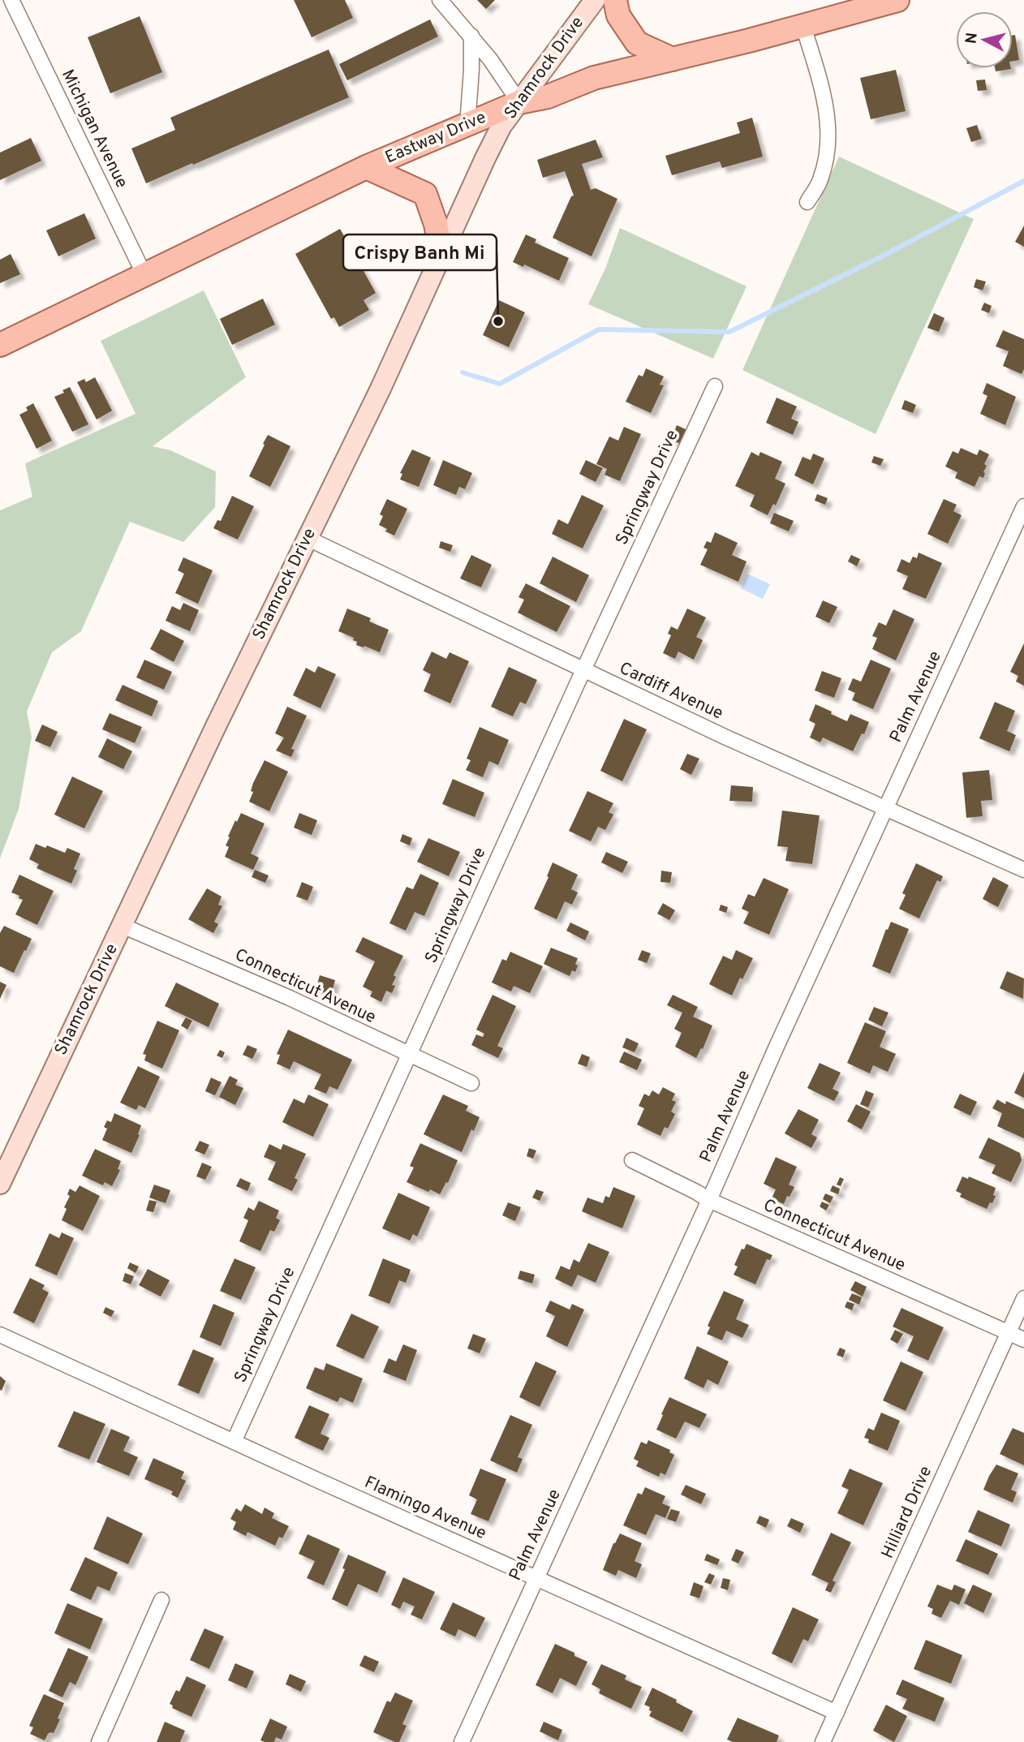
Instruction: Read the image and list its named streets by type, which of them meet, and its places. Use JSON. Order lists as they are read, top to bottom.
{
  "streets": {
    "main road": ["Eastway Drive"],
    "street": [
      "Shamrock Drive",
      "Michigan Avenue",
      "Springway Drive",
      "Cardiff Avenue",
      "Palm Avenue",
      "Connecticut Avenue",
      "Flamingo Avenue",
      "Hilliard Drive"
    ]
  },
  "crossings": [
    ["Shamrock Drive", "Eastway Drive"],
    ["Shamrock Drive", "Cardiff Avenue"],
    ["Shamrock Drive", "Connecticut Avenue"],
    ["Michigan Avenue", "Eastway Drive"],
    ["Springway Drive", "Cardiff Avenue"],
    ["Springway Drive", "Connecticut Avenue"],
    ["Springway Drive", "Flamingo Avenue"],
    ["Cardiff Avenue", "Palm Avenue"],
    ["Palm Avenue", "Connecticut Avenue"],
    ["Palm Avenue", "Flamingo Avenue"],
    ["Connecticut Avenue", "Hilliard Drive"],
    ["Flamingo Avenue", "Hilliard Drive"]
  ],
  "places": ["Crispy Banh Mi"],
  "north": "left"
}
